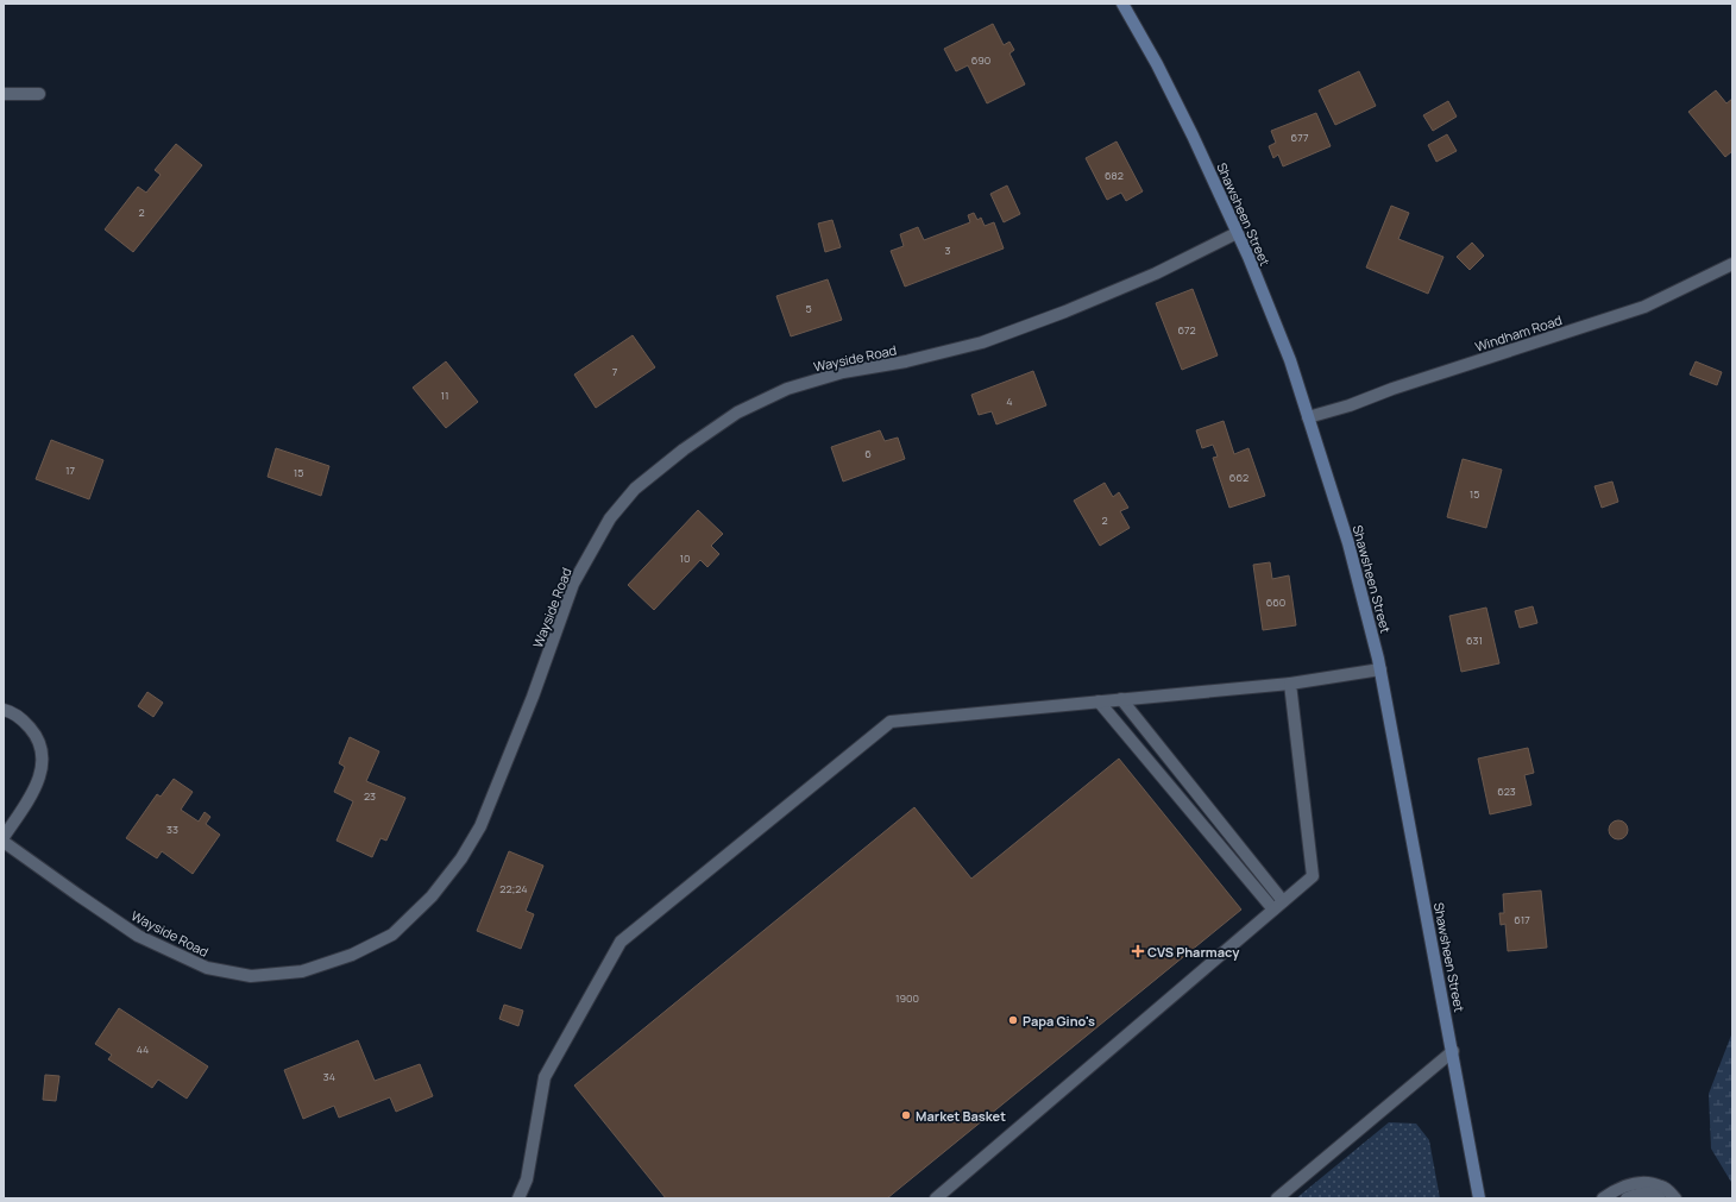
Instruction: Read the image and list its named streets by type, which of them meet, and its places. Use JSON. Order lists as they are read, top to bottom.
{
  "streets": {
    "main road": ["Shawsheen Street"],
    "street": ["Windham Road", "Wayside Road"]
  },
  "crossings": [
    ["Shawsheen Street", "Windham Road"],
    ["Shawsheen Street", "Wayside Road"]
  ],
  "places": {
    "health": ["CVS Pharmacy"],
    "other": ["Papa Gino's", "Market Basket"]
  },
  "house_numbers": [
    "690",
    "677",
    "682",
    "2",
    "3",
    "5",
    "672",
    "7",
    "11",
    "4",
    "6",
    "17",
    "15",
    "662",
    "15",
    "2",
    "10",
    "660",
    "631",
    "623",
    "23",
    "33",
    "22;24",
    "617",
    "1900",
    "44",
    "34"
  ]
}
